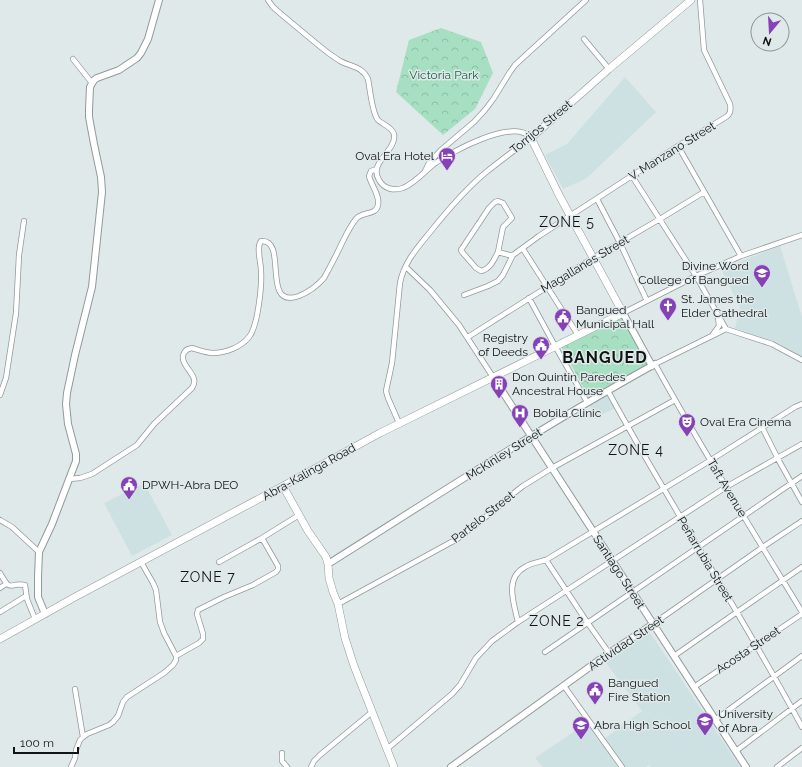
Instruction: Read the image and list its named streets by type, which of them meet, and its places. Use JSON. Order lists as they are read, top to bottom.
{
  "streets": {
    "main road": ["Torrijos Street", "Abra-Kalinga Road", "Taft Avenue"],
    "street": [
      "V. Manzano Street",
      "Magallanes Street",
      "McKinley Street",
      "Partelo Street",
      "Peñarrubia Street",
      "Santiago Street",
      "Actividad Street",
      "Acosta Street"
    ]
  },
  "crossings": [
    ["Torrijos Street", "Abra-Kalinga Road"],
    ["Torrijos Street", "Taft Avenue"],
    ["V. Manzano Street", "Taft Avenue"],
    ["Magallanes Street", "Taft Avenue"],
    ["McKinley Street", "Taft Avenue"],
    ["McKinley Street", "Peñarrubia Street"],
    ["McKinley Street", "Santiago Street"],
    ["Abra-Kalinga Road", "Taft Avenue"],
    ["Abra-Kalinga Road", "Santiago Street"],
    ["Taft Avenue", "Partelo Street"],
    ["Taft Avenue", "Actividad Street"],
    ["Taft Avenue", "Acosta Street"],
    ["Partelo Street", "Peñarrubia Street"],
    ["Partelo Street", "Santiago Street"],
    ["Peñarrubia Street", "Actividad Street"],
    ["Peñarrubia Street", "Acosta Street"],
    ["Santiago Street", "Actividad Street"],
    ["Santiago Street", "Acosta Street"]
  ],
  "districts": [
    "ZONE 5",
    "BANGUED",
    "ZONE 4",
    "ZONE 7",
    "ZONE 2"
  ],
  "parks": ["Victoria Park"],
  "places": {
    "hotel": ["Oval Era Hotel"],
    "school or university": ["Divine Word College of Bangued", "University of Abra", "Abra High School"],
    "church": ["St. James the Elder Cathedral"],
    "public building": [
      "Bangued Municipal Hall",
      "Registry of Deeds",
      "DPWH-Abra DEO",
      "Bangued Fire Station"
    ],
    "building": ["Don Quintin Paredes Ancestral House"],
    "hospital": ["Bobila Clinic"],
    "theatre": ["Oval Era Cinema"]
  },
  "scale_bar": "100 m",
  "north": "bottom"
}
